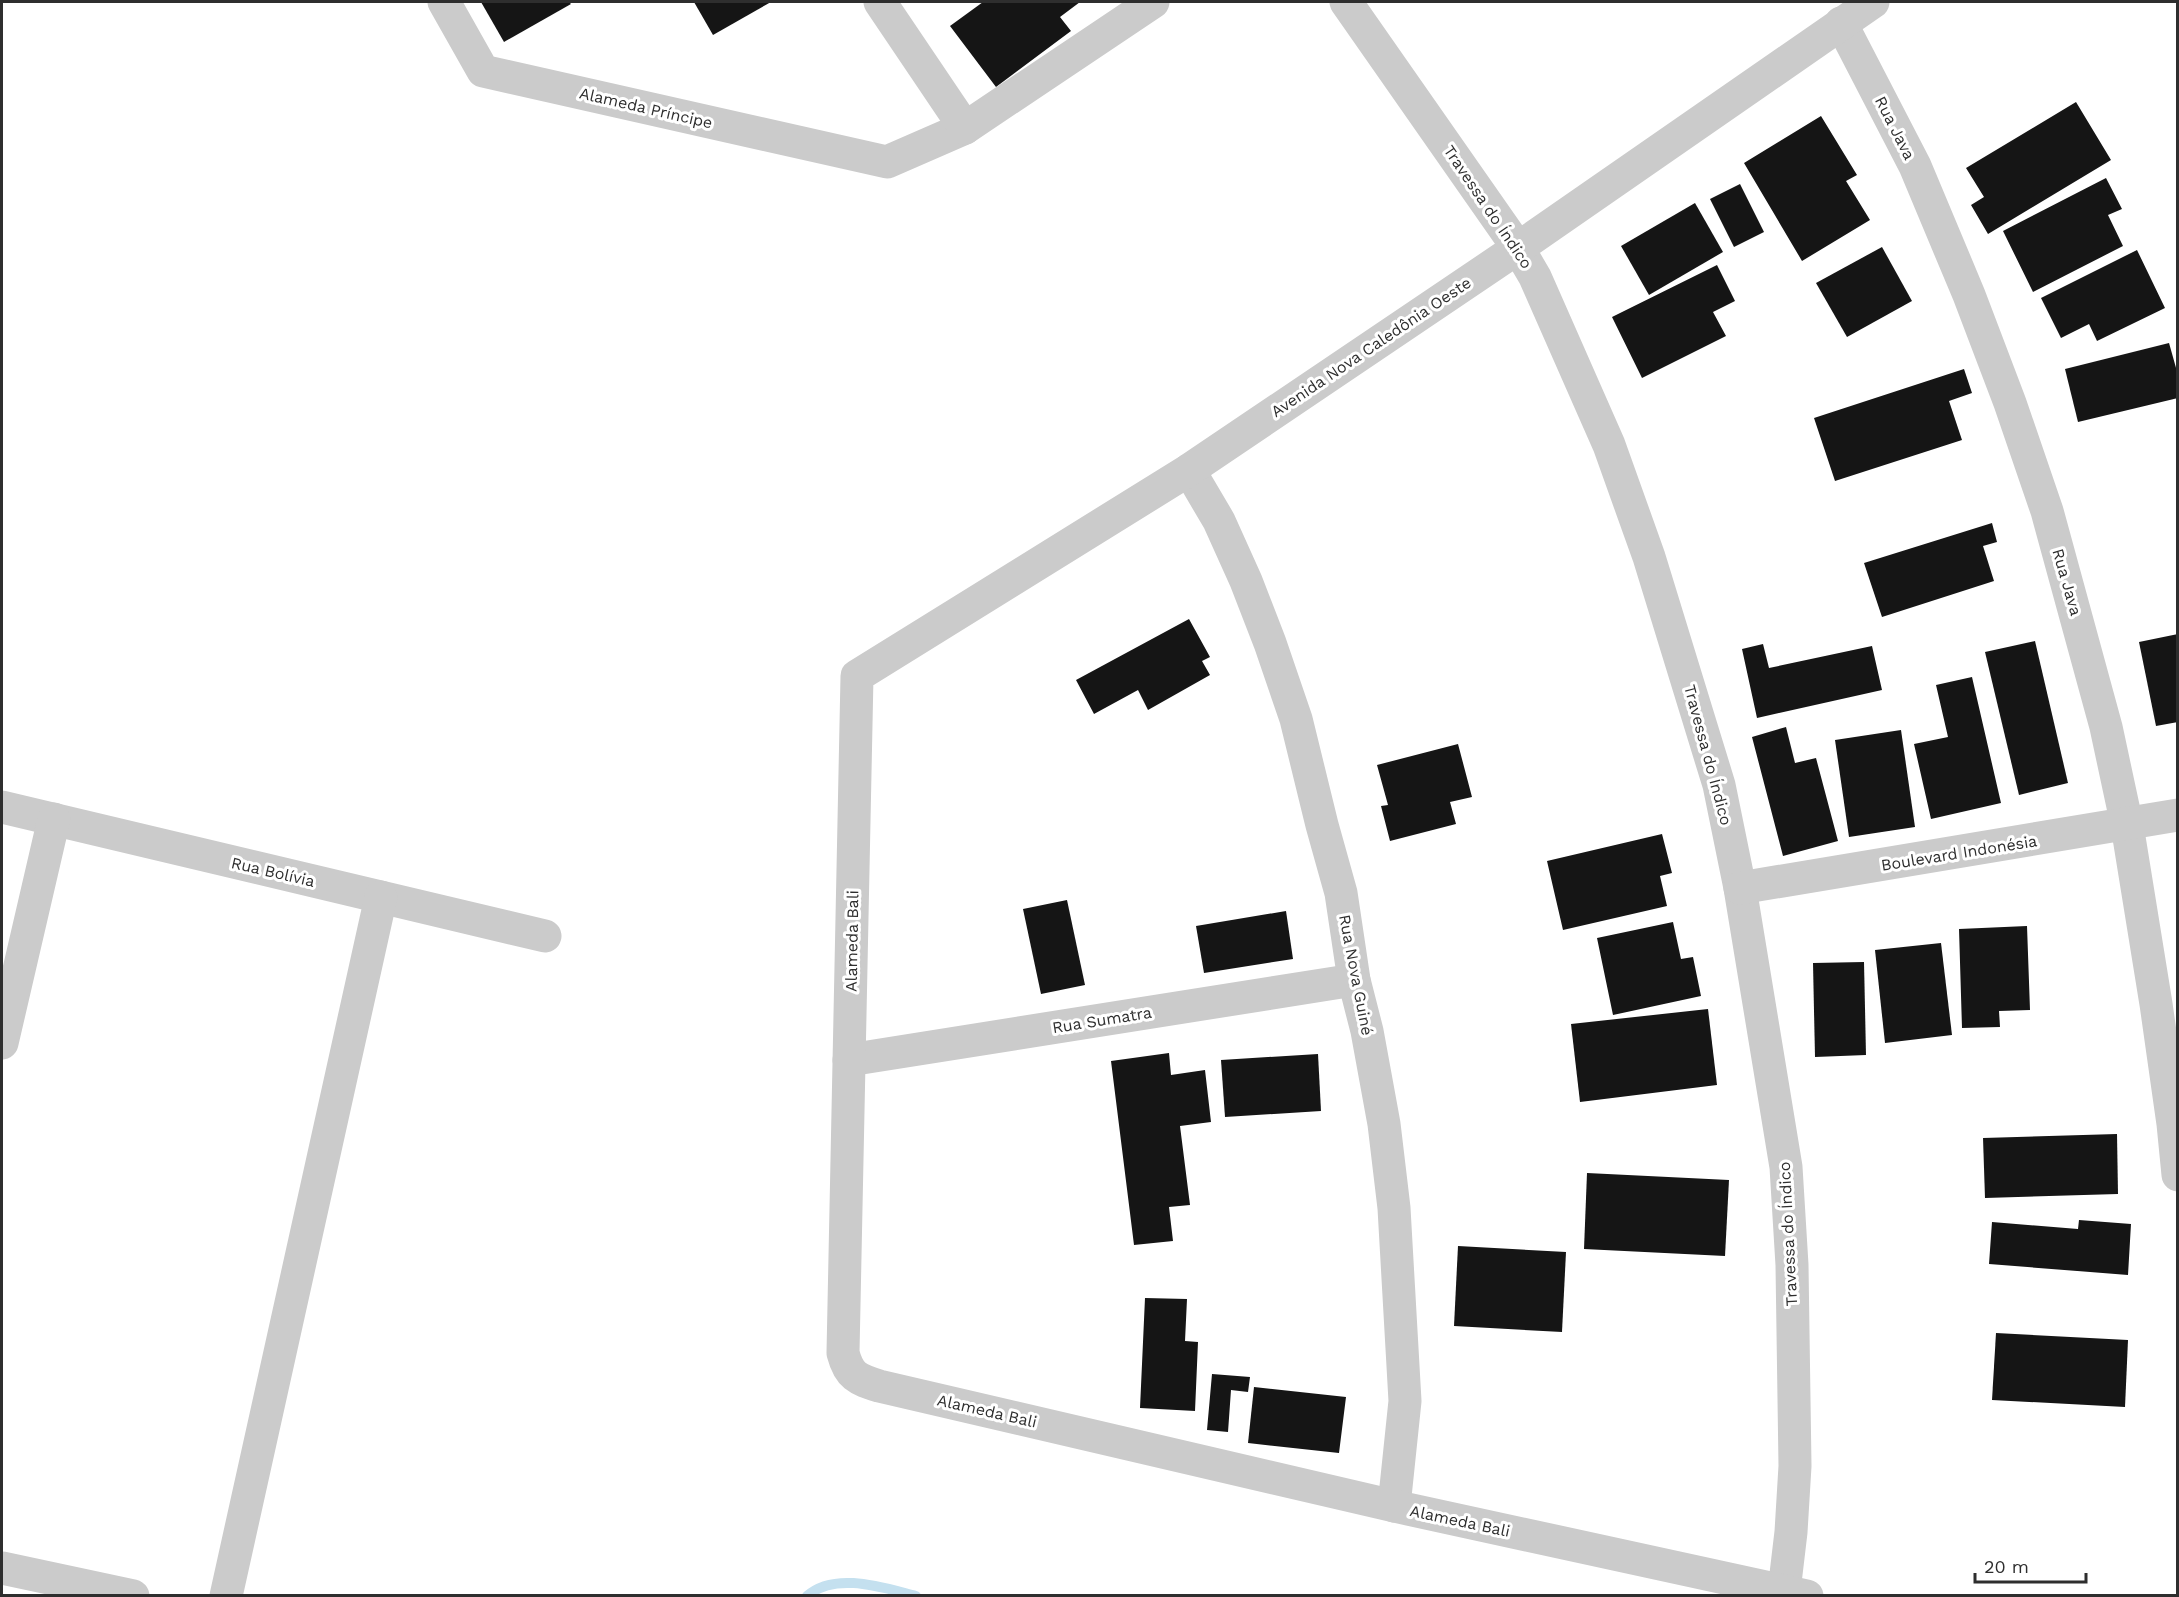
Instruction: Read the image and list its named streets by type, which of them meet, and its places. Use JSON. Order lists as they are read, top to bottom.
{
  "streets": {
    "street": [
      "Alameda Príncipe",
      "Rua Java",
      "Travessa do Índico",
      "Avenida Nova Caledônia Oeste",
      "Boulevard Indonésia",
      "Rua Bolívia",
      "Alameda Bali",
      "Rua Nova Guiné",
      "Rua Sumatra"
    ]
  },
  "crossings": [
    ["Rua Java", "Avenida Nova Caledônia Oeste"],
    ["Rua Java", "Boulevard Indonésia"],
    ["Travessa do Índico", "Avenida Nova Caledônia Oeste"],
    ["Travessa do Índico", "Boulevard Indonésia"],
    ["Travessa do Índico", "Alameda Bali"],
    ["Avenida Nova Caledônia Oeste", "Alameda Bali"],
    ["Avenida Nova Caledônia Oeste", "Rua Nova Guiné"],
    ["Alameda Bali", "Rua Nova Guiné"],
    ["Alameda Bali", "Rua Sumatra"],
    ["Rua Nova Guiné", "Rua Sumatra"]
  ],
  "scale_bar": "20 m"
}
